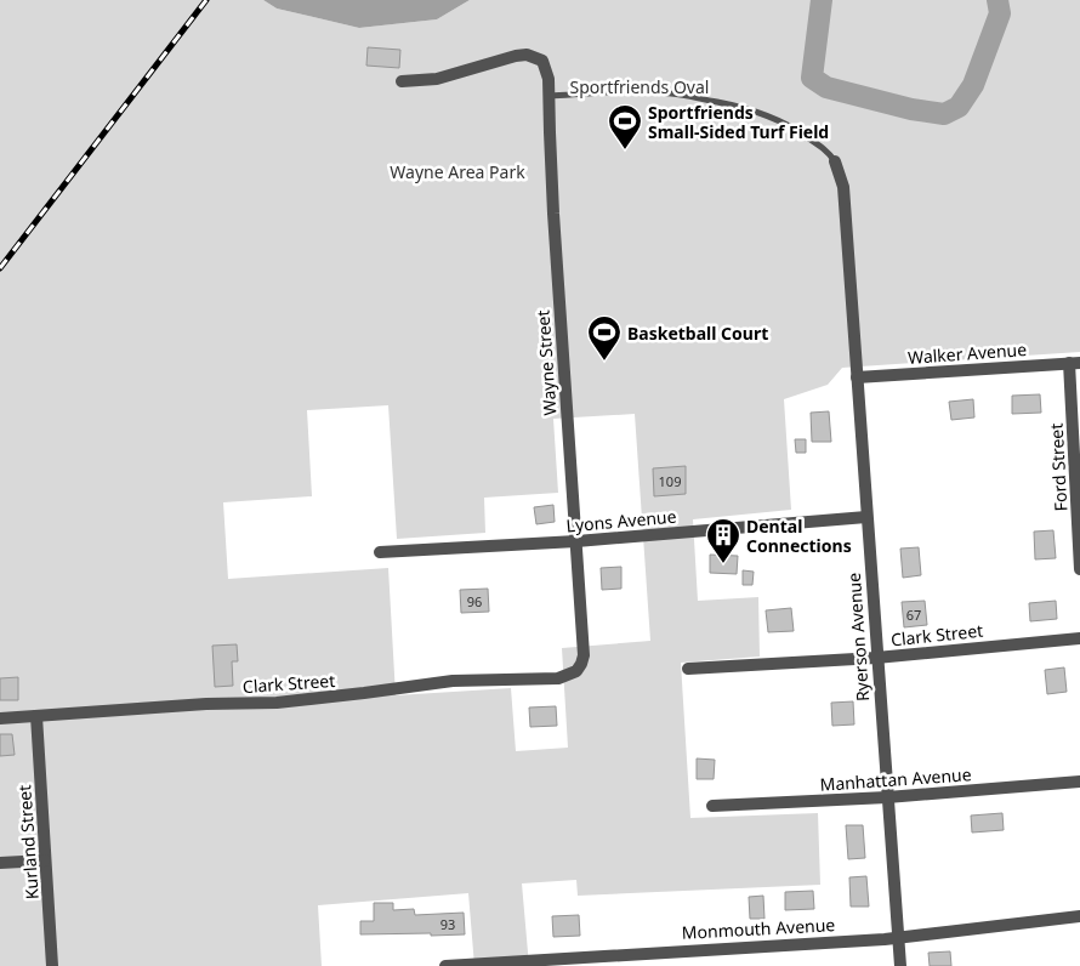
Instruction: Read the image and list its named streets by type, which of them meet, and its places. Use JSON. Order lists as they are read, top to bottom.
{
  "streets": {
    "street": [
      "Walker Avenue",
      "Wayne Street",
      "Ford Street",
      "Lyons Avenue",
      "Clark Street",
      "Ryerson Avenue",
      "Manhattan Avenue",
      "Kurland Street",
      "Monmouth Avenue"
    ]
  },
  "crossings": [
    ["Walker Avenue", "Ford Street"],
    ["Walker Avenue", "Ryerson Avenue"],
    ["Wayne Street", "Lyons Avenue"],
    ["Wayne Street", "Clark Street"],
    ["Lyons Avenue", "Ryerson Avenue"],
    ["Clark Street", "Ryerson Avenue"],
    ["Clark Street", "Kurland Street"],
    ["Ryerson Avenue", "Manhattan Avenue"],
    ["Ryerson Avenue", "Monmouth Avenue"]
  ],
  "parks": ["Sportfriends Oval", "Wayne Area Park"],
  "places": {
    "sports": ["Sportfriends Small-Sided Turf Field", "Basketball Court"],
    "building": ["Dental Connections"]
  },
  "house_numbers": [
    "109",
    "96",
    "67",
    "93"
  ]
}
